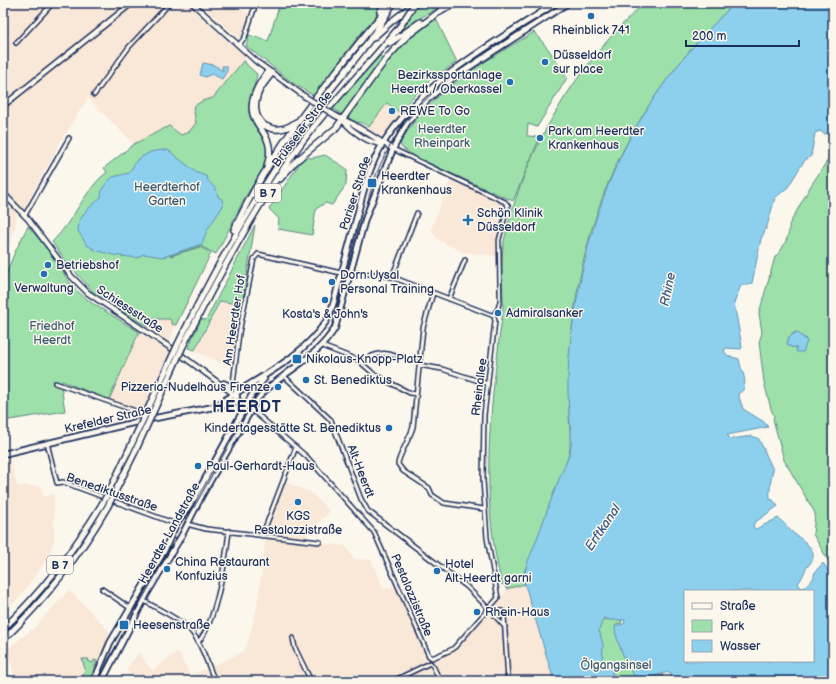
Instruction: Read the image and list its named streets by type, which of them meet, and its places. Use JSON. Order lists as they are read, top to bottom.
{
  "streets": {
    "highway": ["Brüsseler Straße", "B 7"],
    "main road": ["Pariser Straße", "Krefelder Straße", "Heerdter Landstraße"],
    "street": [
      "Schiessstraße",
      "Am Heerdter Hof",
      "Rheinallee",
      "Alt-Heerdt",
      "Benediktusstraße",
      "Pestalozzistraße"
    ]
  },
  "crossings": [
    ["Brüsseler Straße", "B 7"],
    ["Pariser Straße", "Am Heerdter Hof"],
    ["Pariser Straße", "Rheinallee"],
    ["Schiessstraße", "Am Heerdter Hof"],
    ["Schiessstraße", "Krefelder Straße"],
    ["Am Heerdter Hof", "Krefelder Straße"],
    ["Rheinallee", "Alt-Heerdt"],
    ["Krefelder Straße", "Benediktusstraße"],
    ["Benediktusstraße", "Heerdter Landstraße"],
    ["Heerdter Landstraße", "Pestalozzistraße"]
  ],
  "districts": ["HEERDT"],
  "water": ["Rhine", "Erftkanal"],
  "parks": [
    "Heerdter Rheinpark",
    "Heerdterhof Garten",
    "Friedhof Heerdt",
    "Ölgangsinsel"
  ],
  "places": {
    "other": [
      "Rheinblick 741",
      "Düsseldorf sur place",
      "Bezirkssportanlage Heerdt / Oberkassel",
      "REWE To Go",
      "Park am Heerdter Krankenhaus",
      "Betriebshof",
      "Verwaltung",
      "Dorn Uysal Personal Training",
      "Kosta's & John's",
      "Admiralsanker",
      "St. Benediktus",
      "Pizzeria-Nudelhaus Firenze",
      "Kindertagesstätte St. Benediktus",
      "Paul-Gerhardt-Haus",
      "KGS Pestalozzistraße",
      "China Restaurant Konfuzius",
      "Hotel Alt-Heerdt garni",
      "Rhein-Haus"
    ],
    "transit": ["Heerdter Krankenhaus", "Nikolaus-Knopp-Platz", "Heesenstraße"],
    "health": ["Schön Klinik Düsseldorf"]
  },
  "legend": ["Straße", "Park", "Wasser"],
  "scale_bar": "200 m"
}
